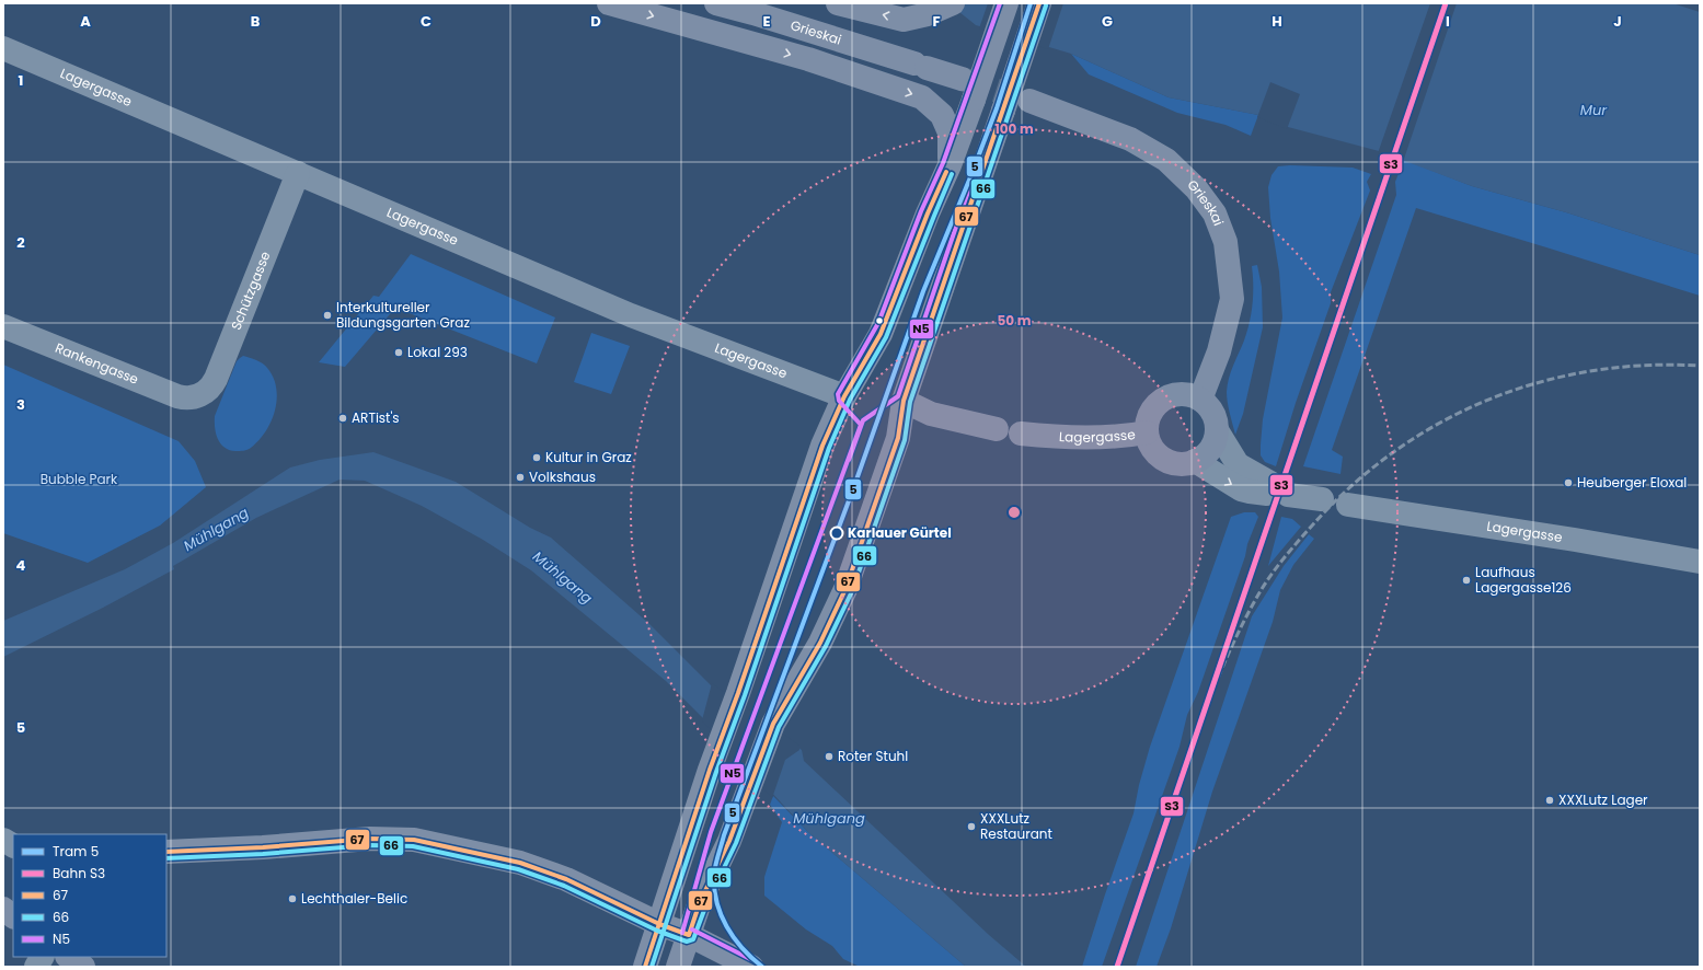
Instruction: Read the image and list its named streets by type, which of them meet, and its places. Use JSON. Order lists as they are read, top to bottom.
{
  "streets": {
    "main road": ["Grieskai", "Lagergasse"],
    "street": ["Schützgasse", "Rankengasse"]
  },
  "crossings": [
    ["Grieskai", "Lagergasse"],
    ["Lagergasse", "Schützgasse"],
    ["Schützgasse", "Rankengasse"]
  ],
  "water": ["Mur", "Mühlgang"],
  "parks": ["Bubble Park"],
  "places": [
    "Interkultureller Bildungsgarten Graz",
    "Lokal 293",
    "ARTist's",
    "Kultur in Graz",
    "Volkshaus",
    "Heuberger Eloxal",
    "Karlauer Gürtel",
    "Laufhaus Lagergasse126",
    "Roter Stuhl",
    "XXXLutz Lager",
    "XXXLutz Restaurant",
    "Lechthaler-Belic"
  ],
  "lines": [
    "tram line 5",
    "rail line S3",
    "transit line 67",
    "transit line N5",
    "transit line 66"
  ],
  "legend": [
    "Tram 5",
    "Bahn S3",
    "67",
    "66",
    "N5"
  ],
  "grid": {
    "columns": [
      "A",
      "B",
      "C",
      "D",
      "E",
      "F",
      "G",
      "H",
      "I",
      "J"
    ],
    "rows": [
      "1",
      "2",
      "3",
      "4",
      "5"
    ]
  },
  "rings": ["100 m", "50 m"]
}
